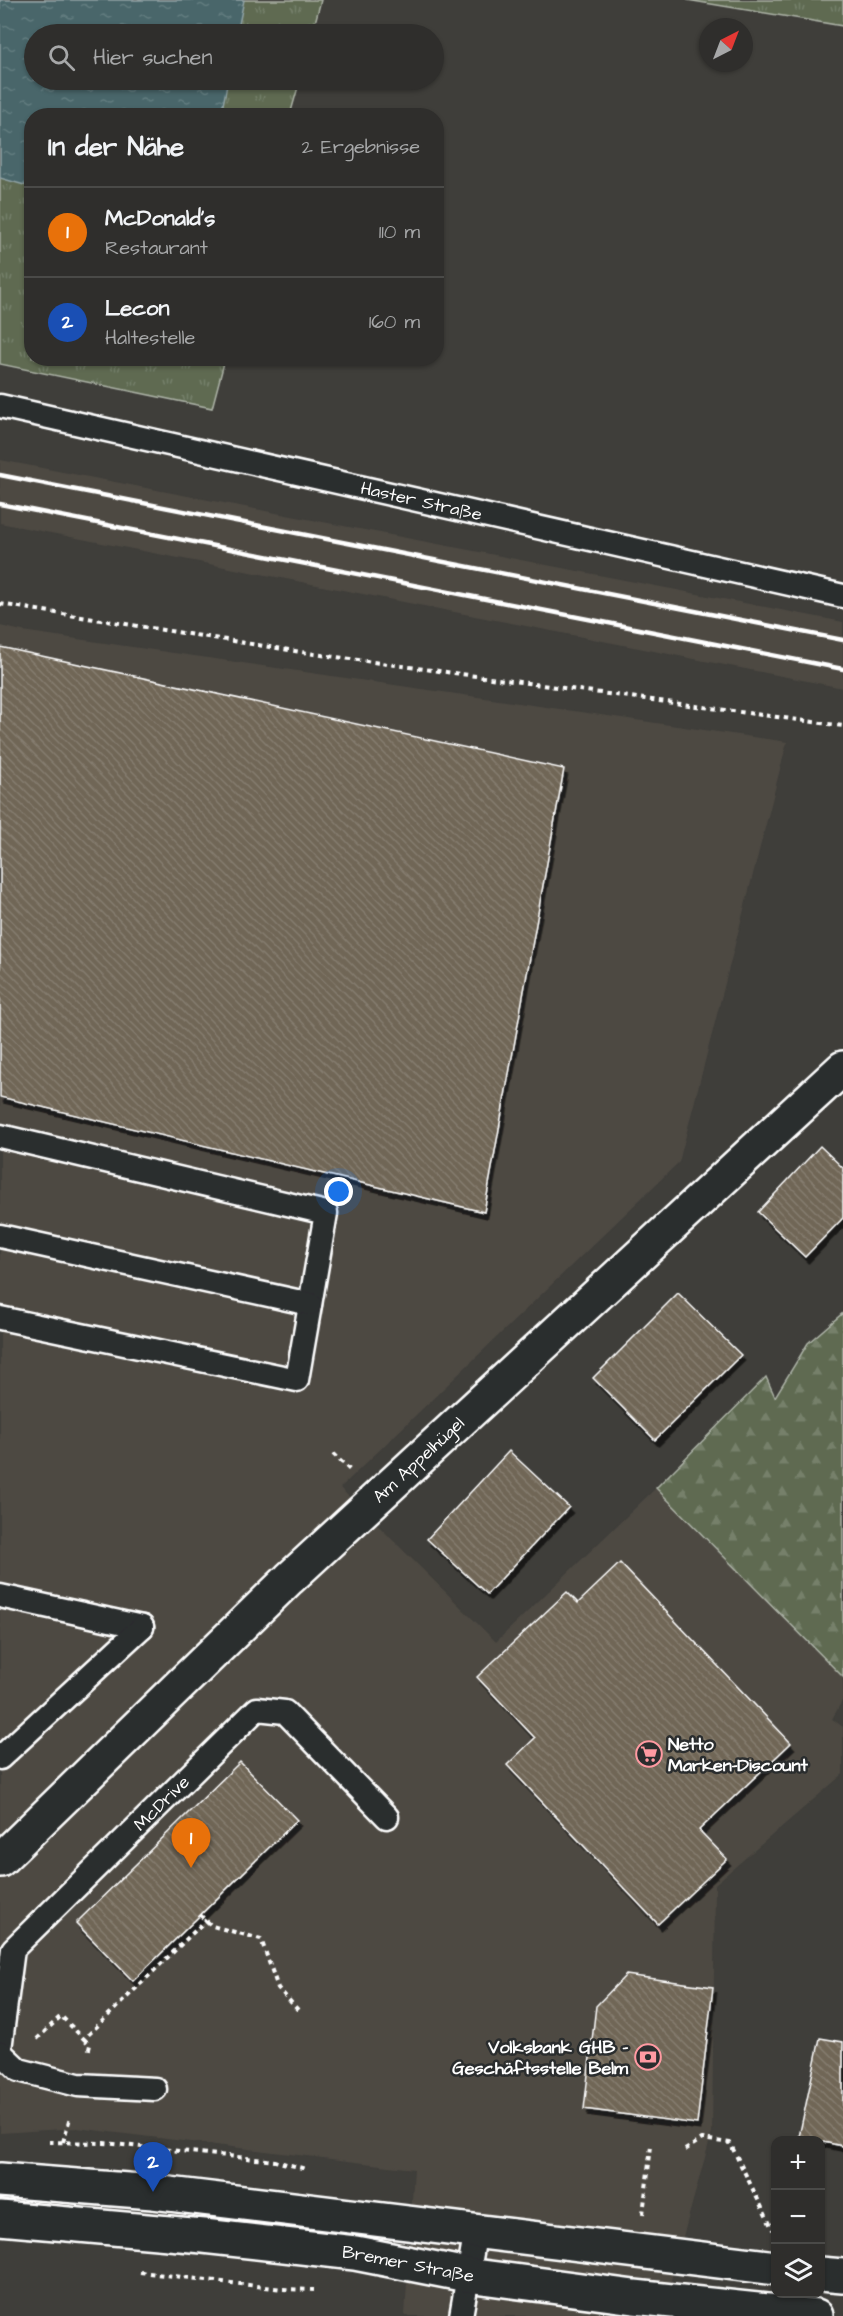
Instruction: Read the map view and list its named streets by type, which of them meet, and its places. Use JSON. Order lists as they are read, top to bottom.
{
  "streets": {
    "street": ["Am Appelhügel", "Bremer Straße"],
    "lane": ["Haster Straße", "McDrive"]
  },
  "places": {
    "supermarket": ["Netto Marken-Discount"],
    "bank": ["Volksbank GHB - Geschäftsstelle Belm"]
  },
  "north": "top right",
  "page": {
    "search": "Hier suchen",
    "heading": ["In der Nähe", "2 Ergebnisse"],
    "list": [
      {
        "mark": "1",
        "name": "McDonald's",
        "note": "Restaurant",
        "value": "110 m"
      },
      {
        "mark": "2",
        "name": "Lecon",
        "note": "Haltestelle",
        "value": "160 m"
      }
    ],
    "pins": ["1", "2"],
    "map_buttons": ["+", "−"]
  }
}
